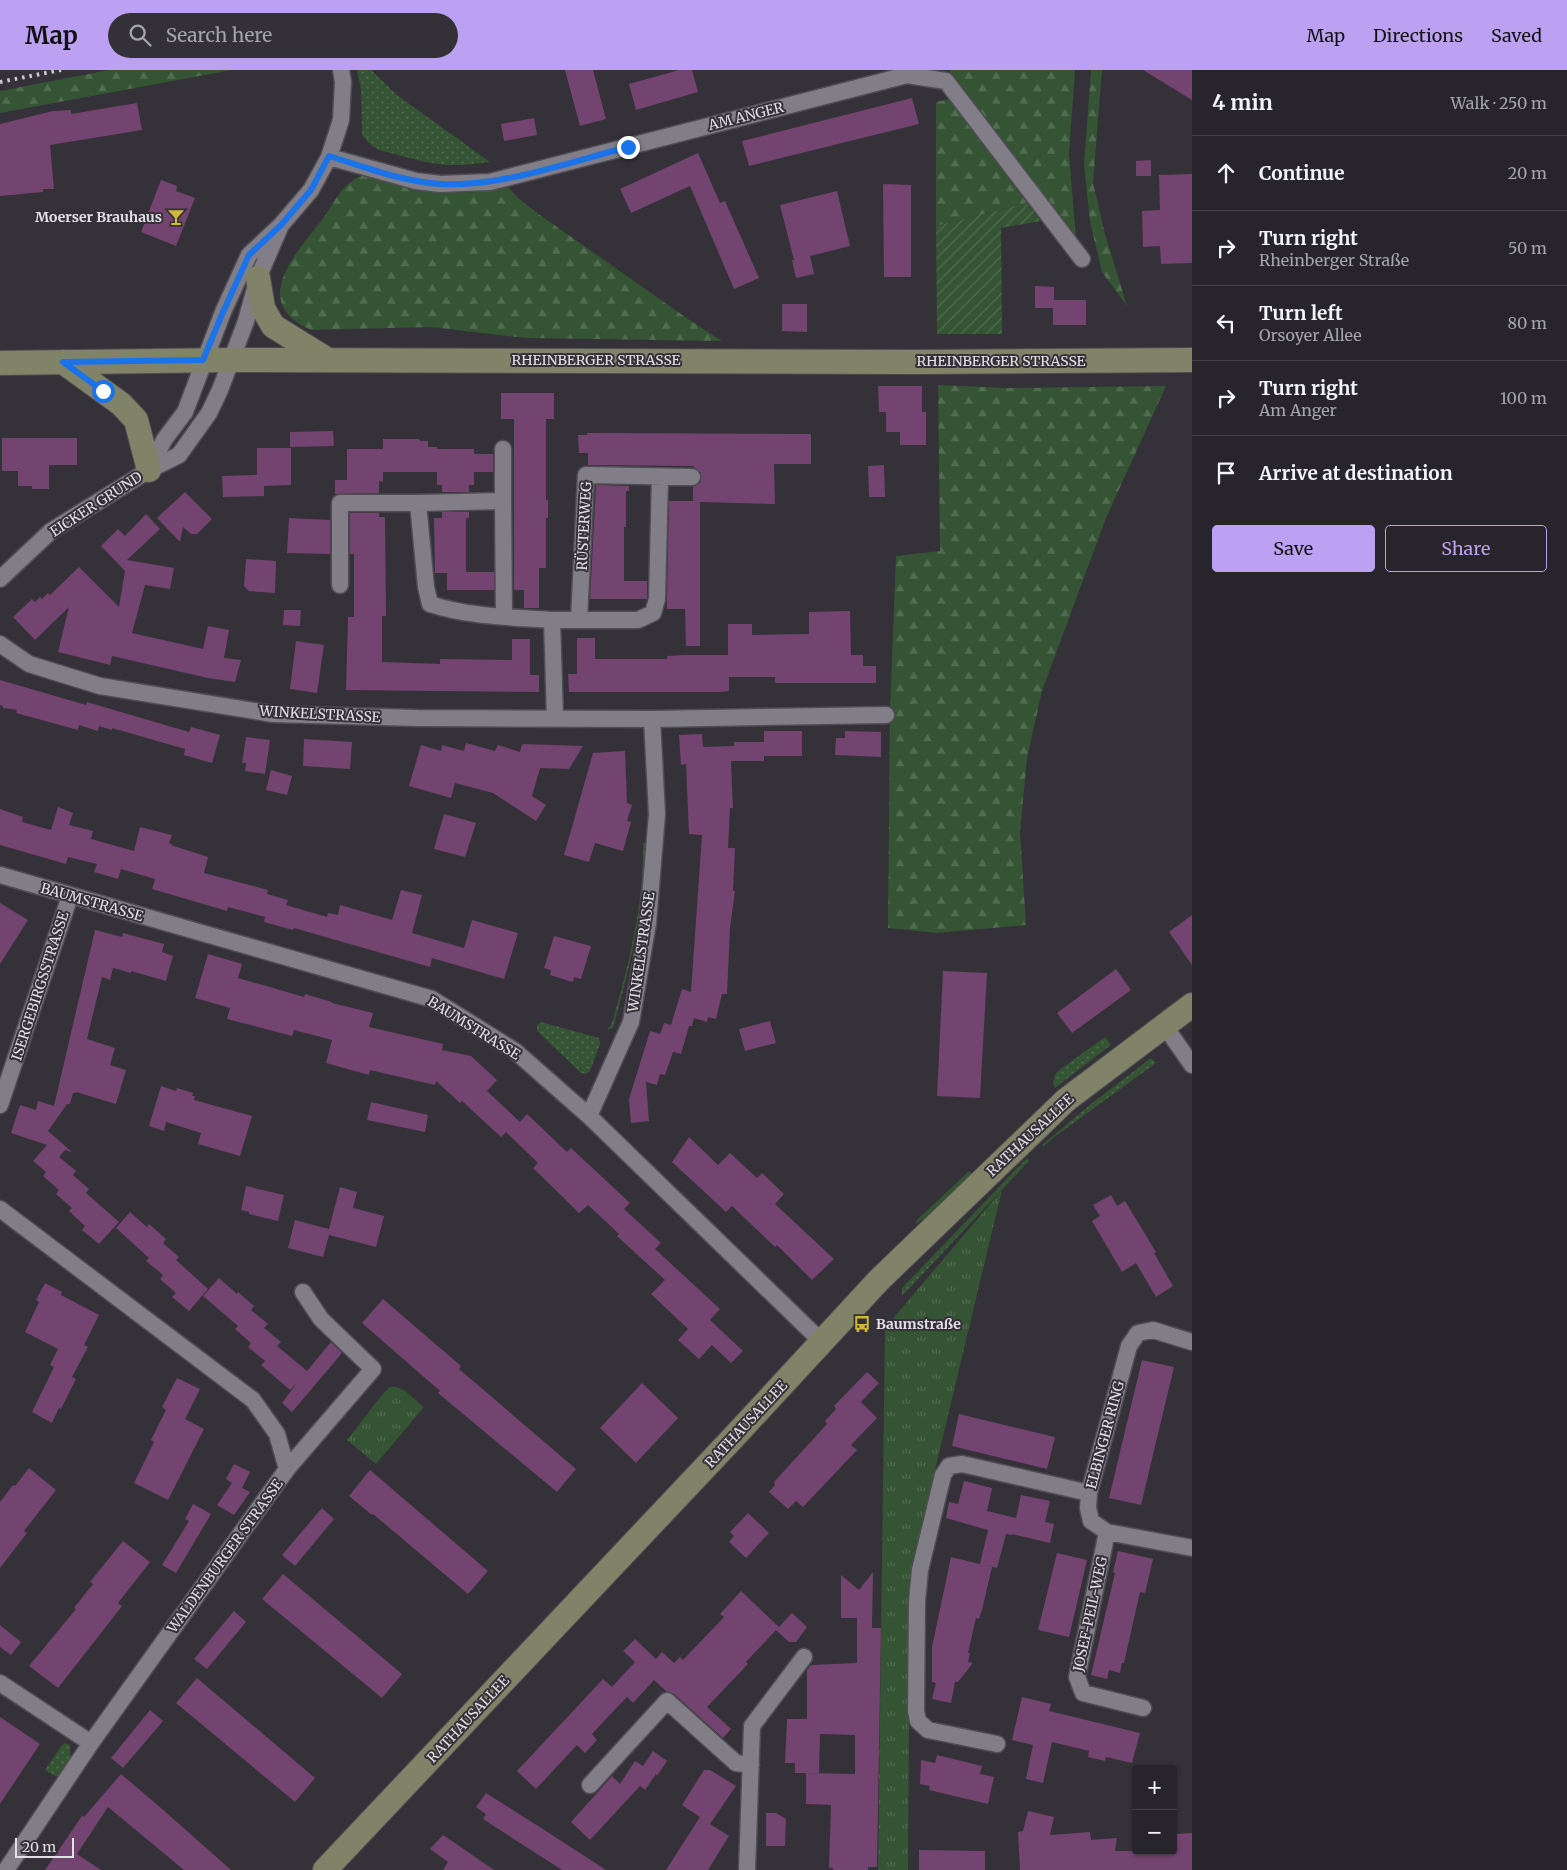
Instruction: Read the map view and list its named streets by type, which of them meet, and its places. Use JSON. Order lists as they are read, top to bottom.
{
  "streets": {
    "main road": ["RHEINBERGER STRASSE", "RATHAUSALLEE"],
    "street": [
      "AM ANGER",
      "EICKER GRUND",
      "RÜSTERWEG",
      "WINKELSTRASSE",
      "BAUMSTRASSE",
      "ISERGEBIRGSSTRASSE",
      "ELBINGER RING",
      "WALDENBURGER STRASSE",
      "JOSEF-PEIL-WEG"
    ]
  },
  "crossings": [
    ["RHEINBERGER STRASSE", "EICKER GRUND"],
    ["WINKELSTRASSE", "BAUMSTRASSE"],
    ["BAUMSTRASSE", "ISERGEBIRGSSTRASSE"],
    ["BAUMSTRASSE", "RATHAUSALLEE"],
    ["ELBINGER RING", "JOSEF-PEIL-WEG"]
  ],
  "places": {
    "bar": ["Moerser Brauhaus"],
    "bus stop": ["Baumstraße"]
  },
  "scale_bar": "20 m",
  "page": {
    "header": "Map",
    "search": "Search here",
    "nav": ["Map", "Directions", "Saved"],
    "heading": ["4 min", "Walk · 250 m"],
    "list": [
      ["Continue", "20 m"],
      ["Turn right", "Rheinberger Straße", "50 m"],
      ["Turn left", "Orsoyer Allee", "80 m"],
      ["Turn right", "Am Anger", "100 m"],
      "Arrive at destination"
    ],
    "buttons": ["Save", "Share"],
    "map_buttons": ["+", "−"],
    "scale": "20 m"
  }
}
